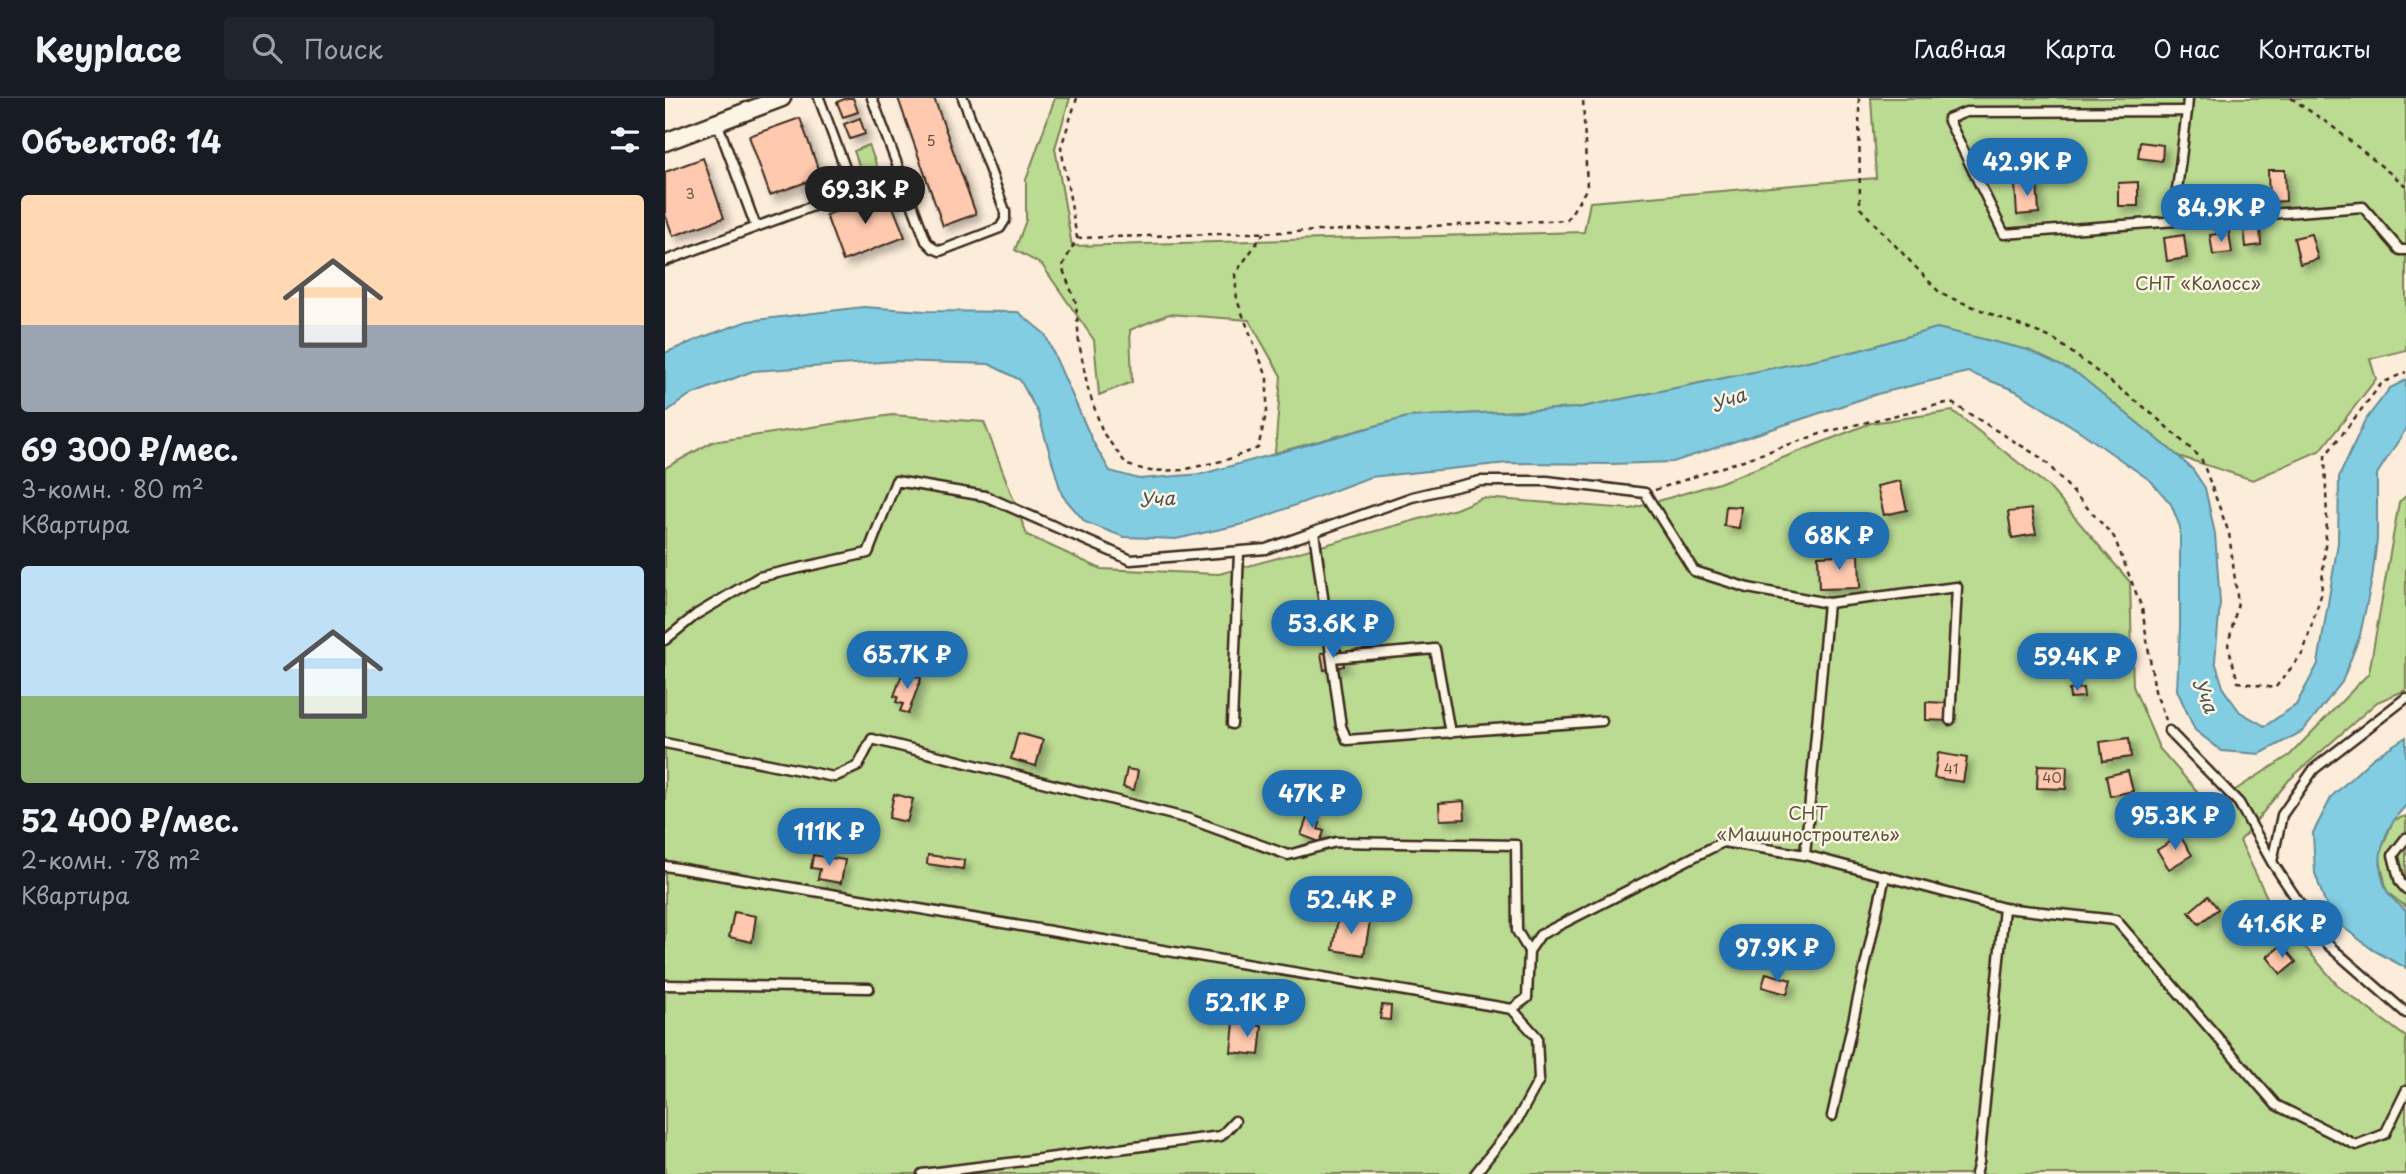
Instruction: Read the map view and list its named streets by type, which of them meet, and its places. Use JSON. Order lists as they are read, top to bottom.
{
  "water": ["Уча"],
  "parks": ["СНТ «Колосс»", "СНТ «Машиностроитель»"],
  "house_numbers": [
    "5",
    "3",
    "41",
    "40"
  ],
  "page": {
    "header": "Keyplace",
    "search": "Поиск",
    "nav": [
      "Главная",
      "Карта",
      "О нас",
      "Контакты"
    ],
    "heading": "Объектов: 14",
    "price": [
      "42.9K ₽",
      "69.3K ₽",
      "84.9K ₽",
      "68K ₽",
      "53.6K ₽",
      "65.7K ₽",
      "59.4K ₽",
      "47K ₽",
      "95.3K ₽",
      "111K ₽",
      "52.4K ₽",
      "41.6K ₽",
      "97.9K ₽",
      "52.1K ₽"
    ],
    "list": [
      {
        "name": "69 300 ₽/мес.",
        "note": "3-комн. · 80 m² · Квартира"
      },
      {
        "name": "52 400 ₽/мес.",
        "note": "2-комн. · 78 m² · Квартира"
      }
    ]
  }
}
